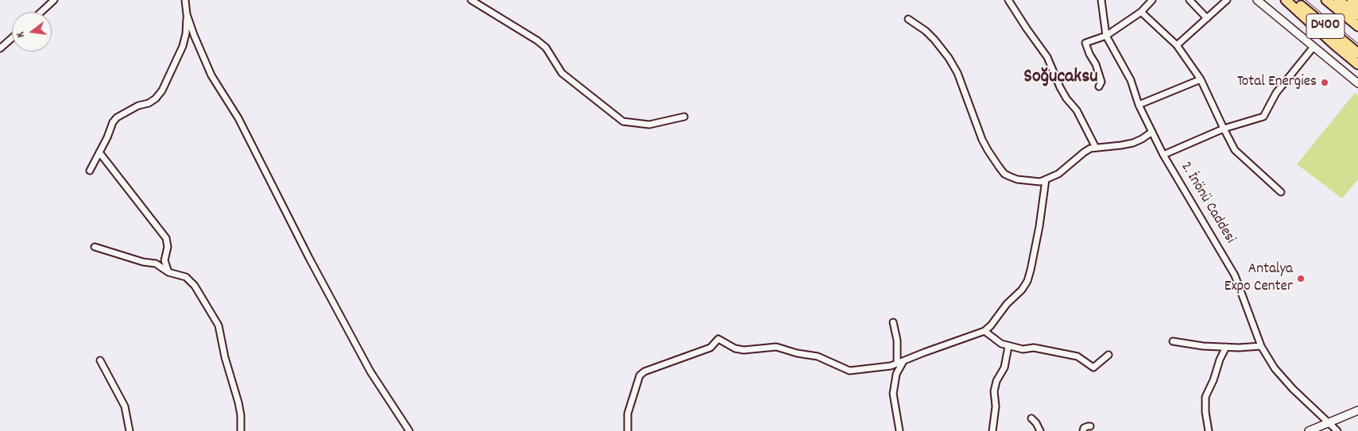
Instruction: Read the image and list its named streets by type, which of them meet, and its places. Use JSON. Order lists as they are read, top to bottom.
{
  "streets": {
    "highway": ["D400"],
    "street": ["2. İnönü Caddesi"]
  },
  "districts": ["Soğucaksu"],
  "places": ["Total Energies", "Antalya Expo Center"],
  "north": "left"
}
